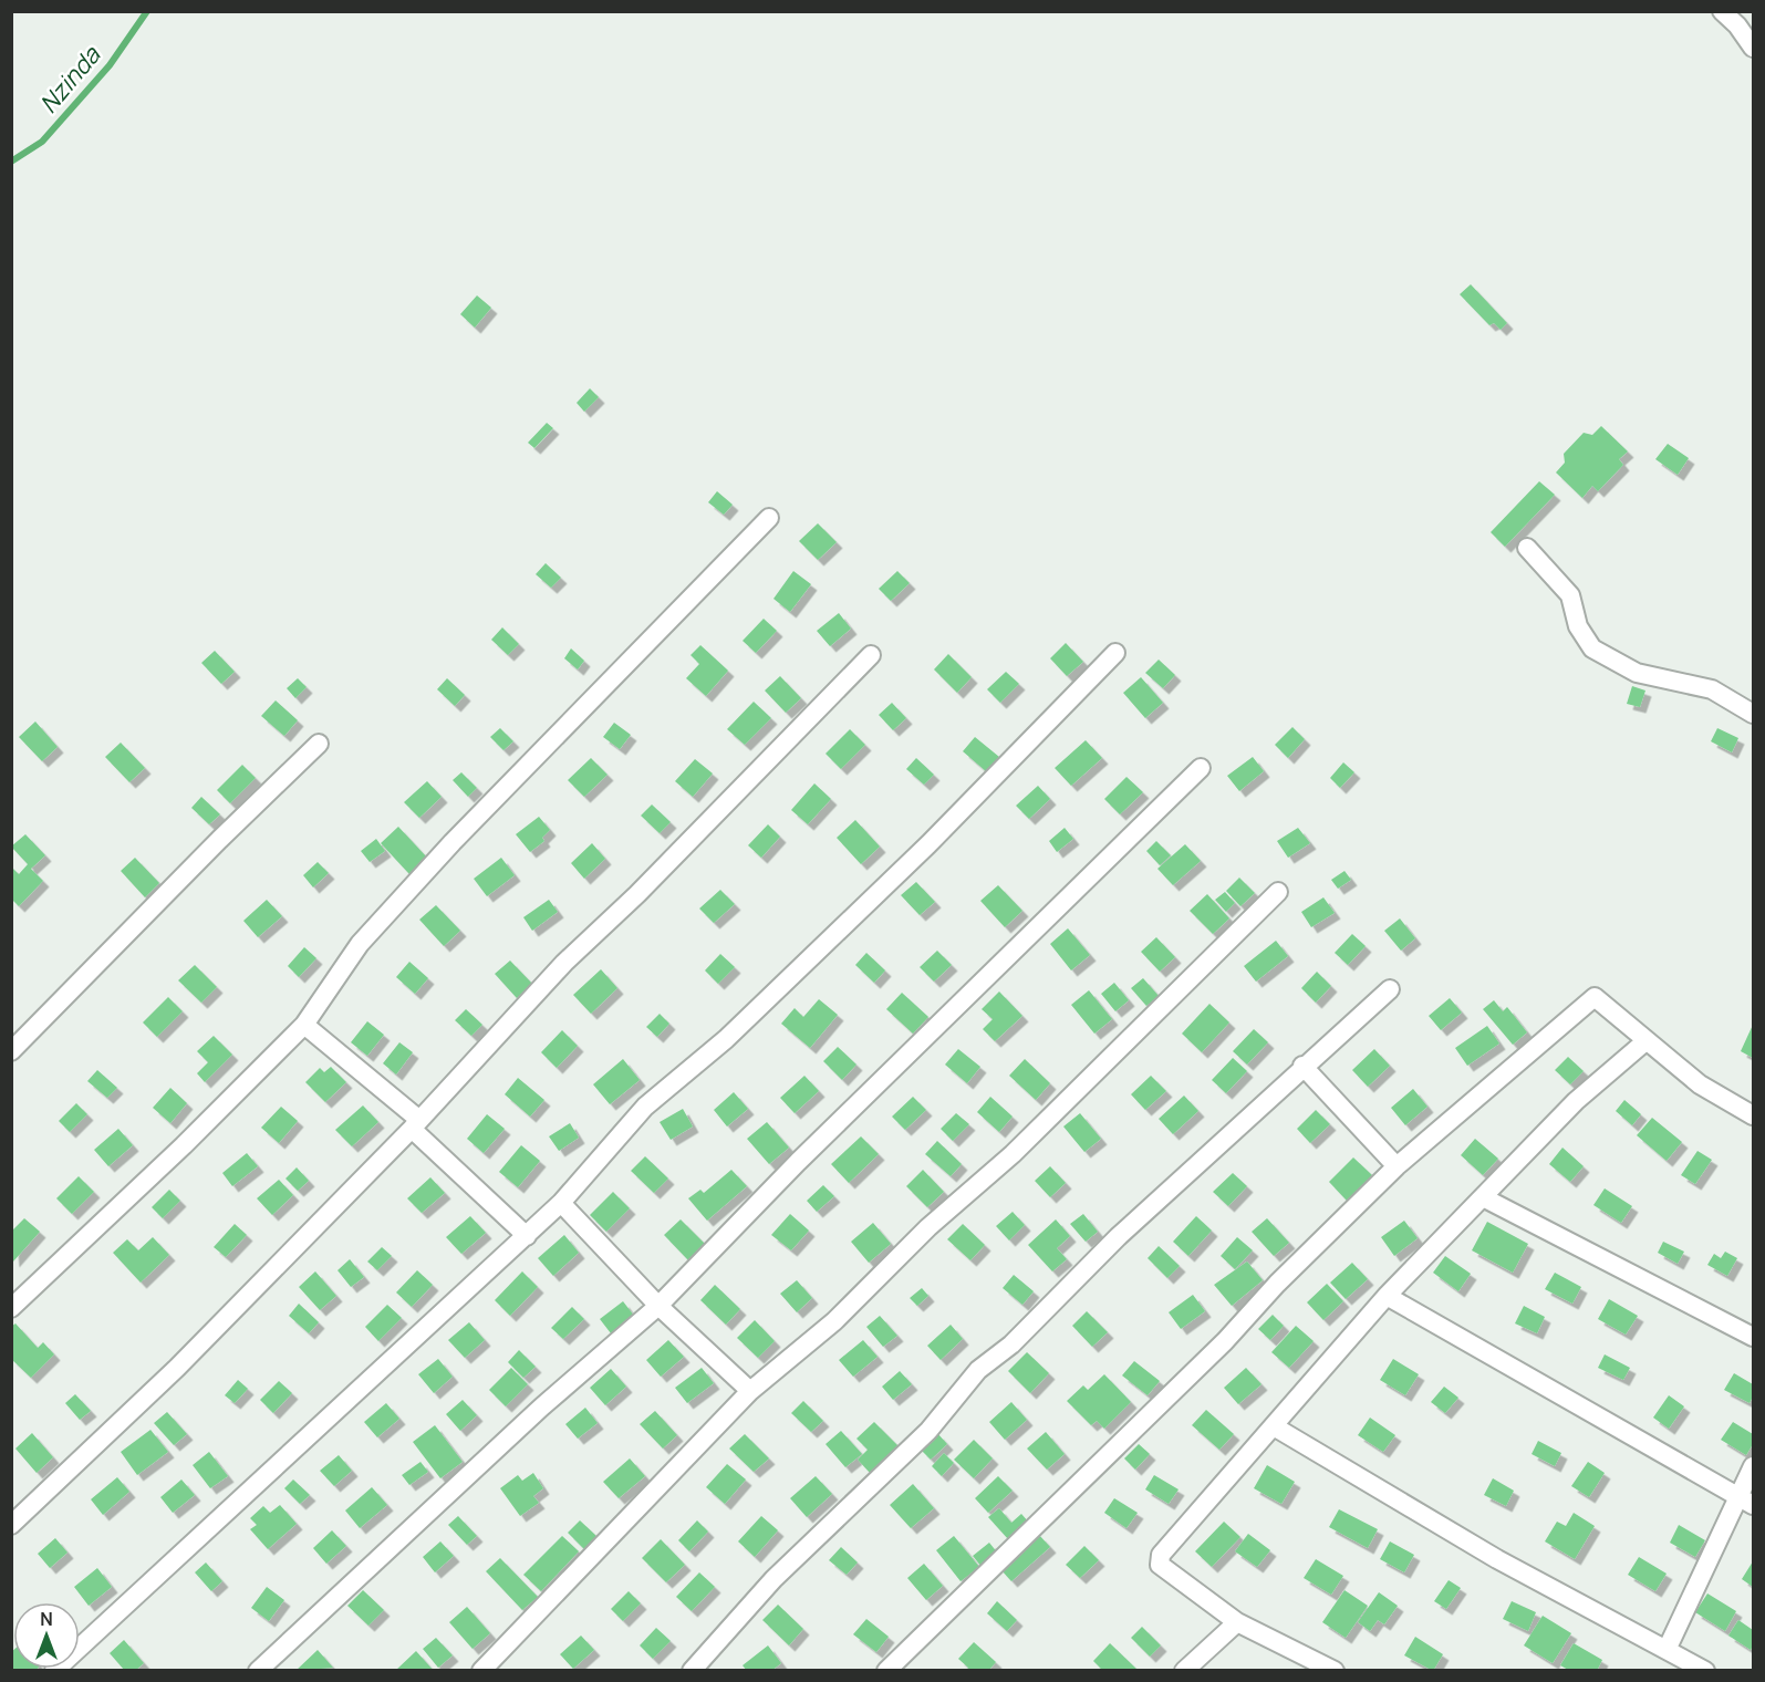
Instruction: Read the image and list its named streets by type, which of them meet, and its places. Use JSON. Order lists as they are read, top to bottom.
{
  "water": ["Nzinda"],
  "north": "top"
}
